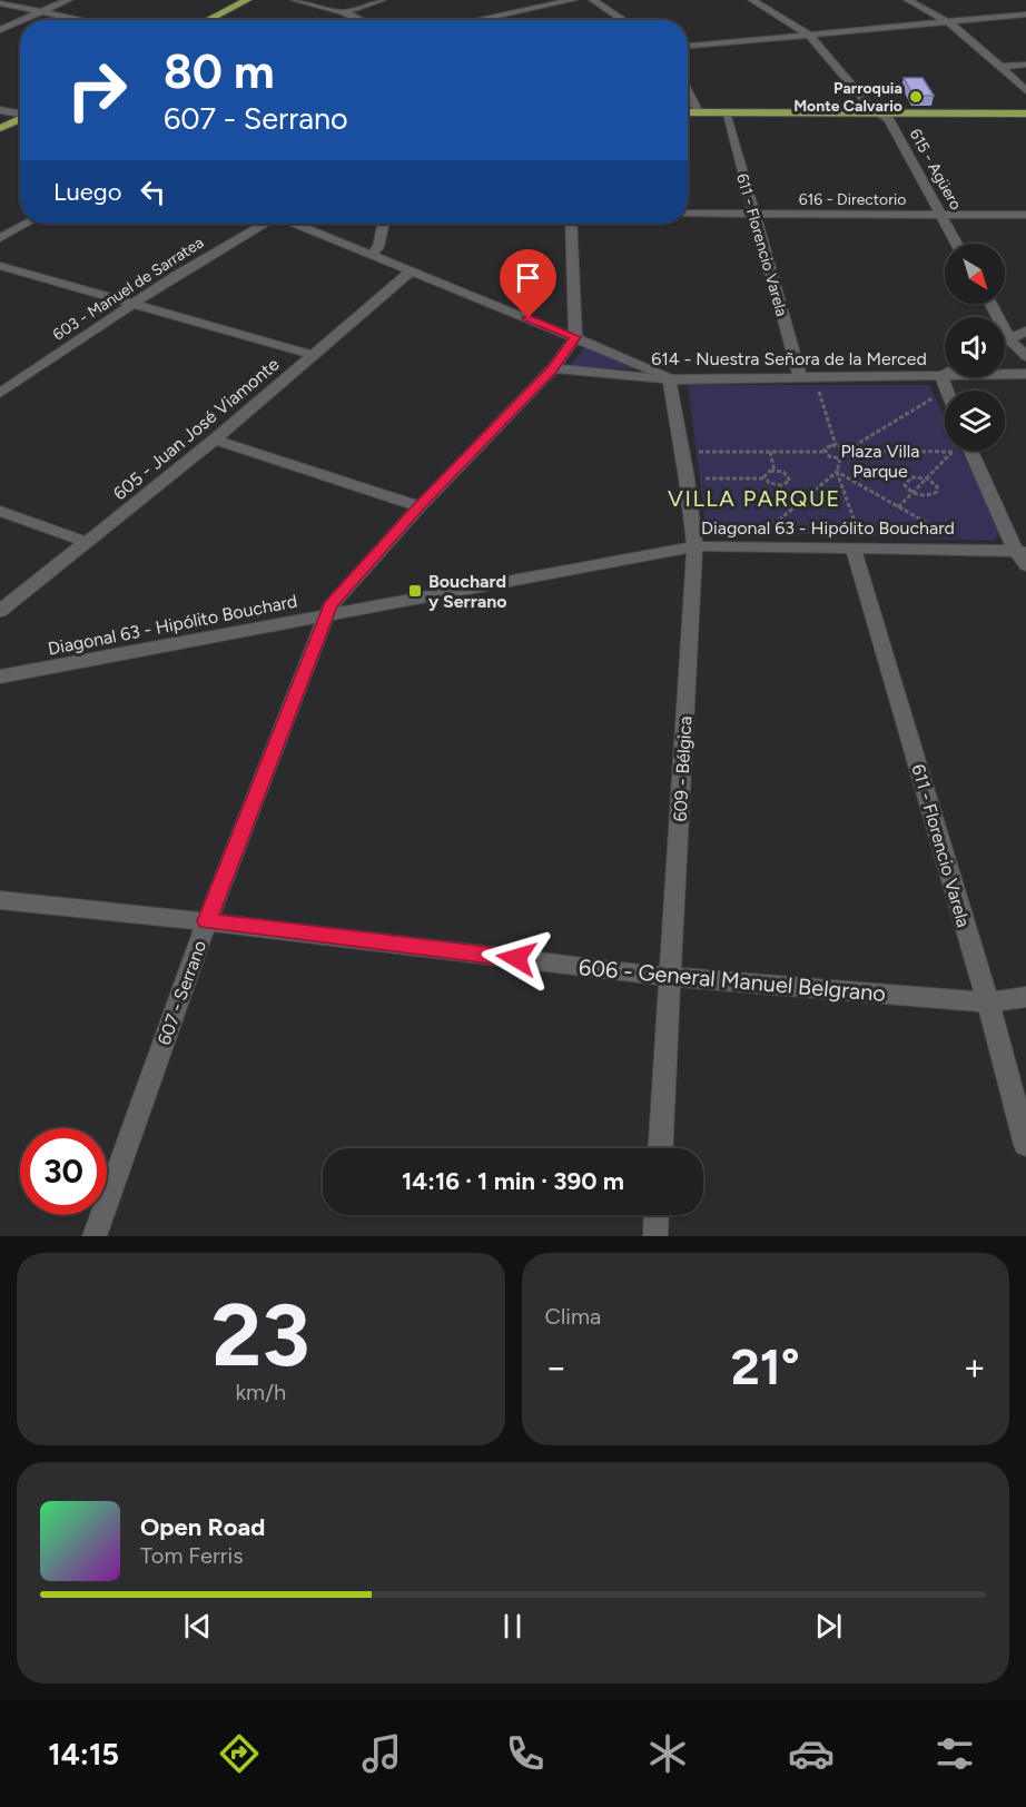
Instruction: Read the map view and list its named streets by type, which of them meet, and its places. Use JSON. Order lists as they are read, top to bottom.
{
  "streets": {
    "street": [
      "615 - Agüero",
      "616 - Directorio",
      "611 - Florencio Varela",
      "603 - Manuel de Sarratea",
      "614 - Nuestra Señora de la Merced",
      "605 - Juan José Viamonte",
      "Diagonal 63 - Hipólito Bouchard",
      "609 - Bélgica",
      "606 - General Manuel Belgrano",
      "607 - Serrano"
    ]
  },
  "crossings": [
    ["615 - Agüero", "616 - Directorio"],
    ["616 - Directorio", "611 - Florencio Varela"],
    ["611 - Florencio Varela", "614 - Nuestra Señora de la Merced"],
    ["611 - Florencio Varela", "Diagonal 63 - Hipólito Bouchard"],
    ["611 - Florencio Varela", "606 - General Manuel Belgrano"],
    ["614 - Nuestra Señora de la Merced", "609 - Bélgica"],
    ["614 - Nuestra Señora de la Merced", "607 - Serrano"],
    ["Diagonal 63 - Hipólito Bouchard", "609 - Bélgica"],
    ["Diagonal 63 - Hipólito Bouchard", "607 - Serrano"],
    ["609 - Bélgica", "606 - General Manuel Belgrano"],
    ["606 - General Manuel Belgrano", "607 - Serrano"]
  ],
  "districts": ["VILLA PARQUE"],
  "parks": ["Plaza Villa Parque"],
  "places": {
    "other": ["Parroquia Monte Calvario"],
    "transit": ["Bouchard y Serrano"]
  },
  "north": "bottom right",
  "page": {
    "turn": ["80 m", "607 - Serrano"],
    "then": "Luego",
    "limit": "30",
    "trip": "14:16 · 1 min · 390 m",
    "tile": [
      ["23", "km/h"],
      "Clima"
    ],
    "heat": ["−", "21°", "+"],
    "song": ["Open Road", "Tom Ferris"],
    "tabs": "14:15"
  }
}
